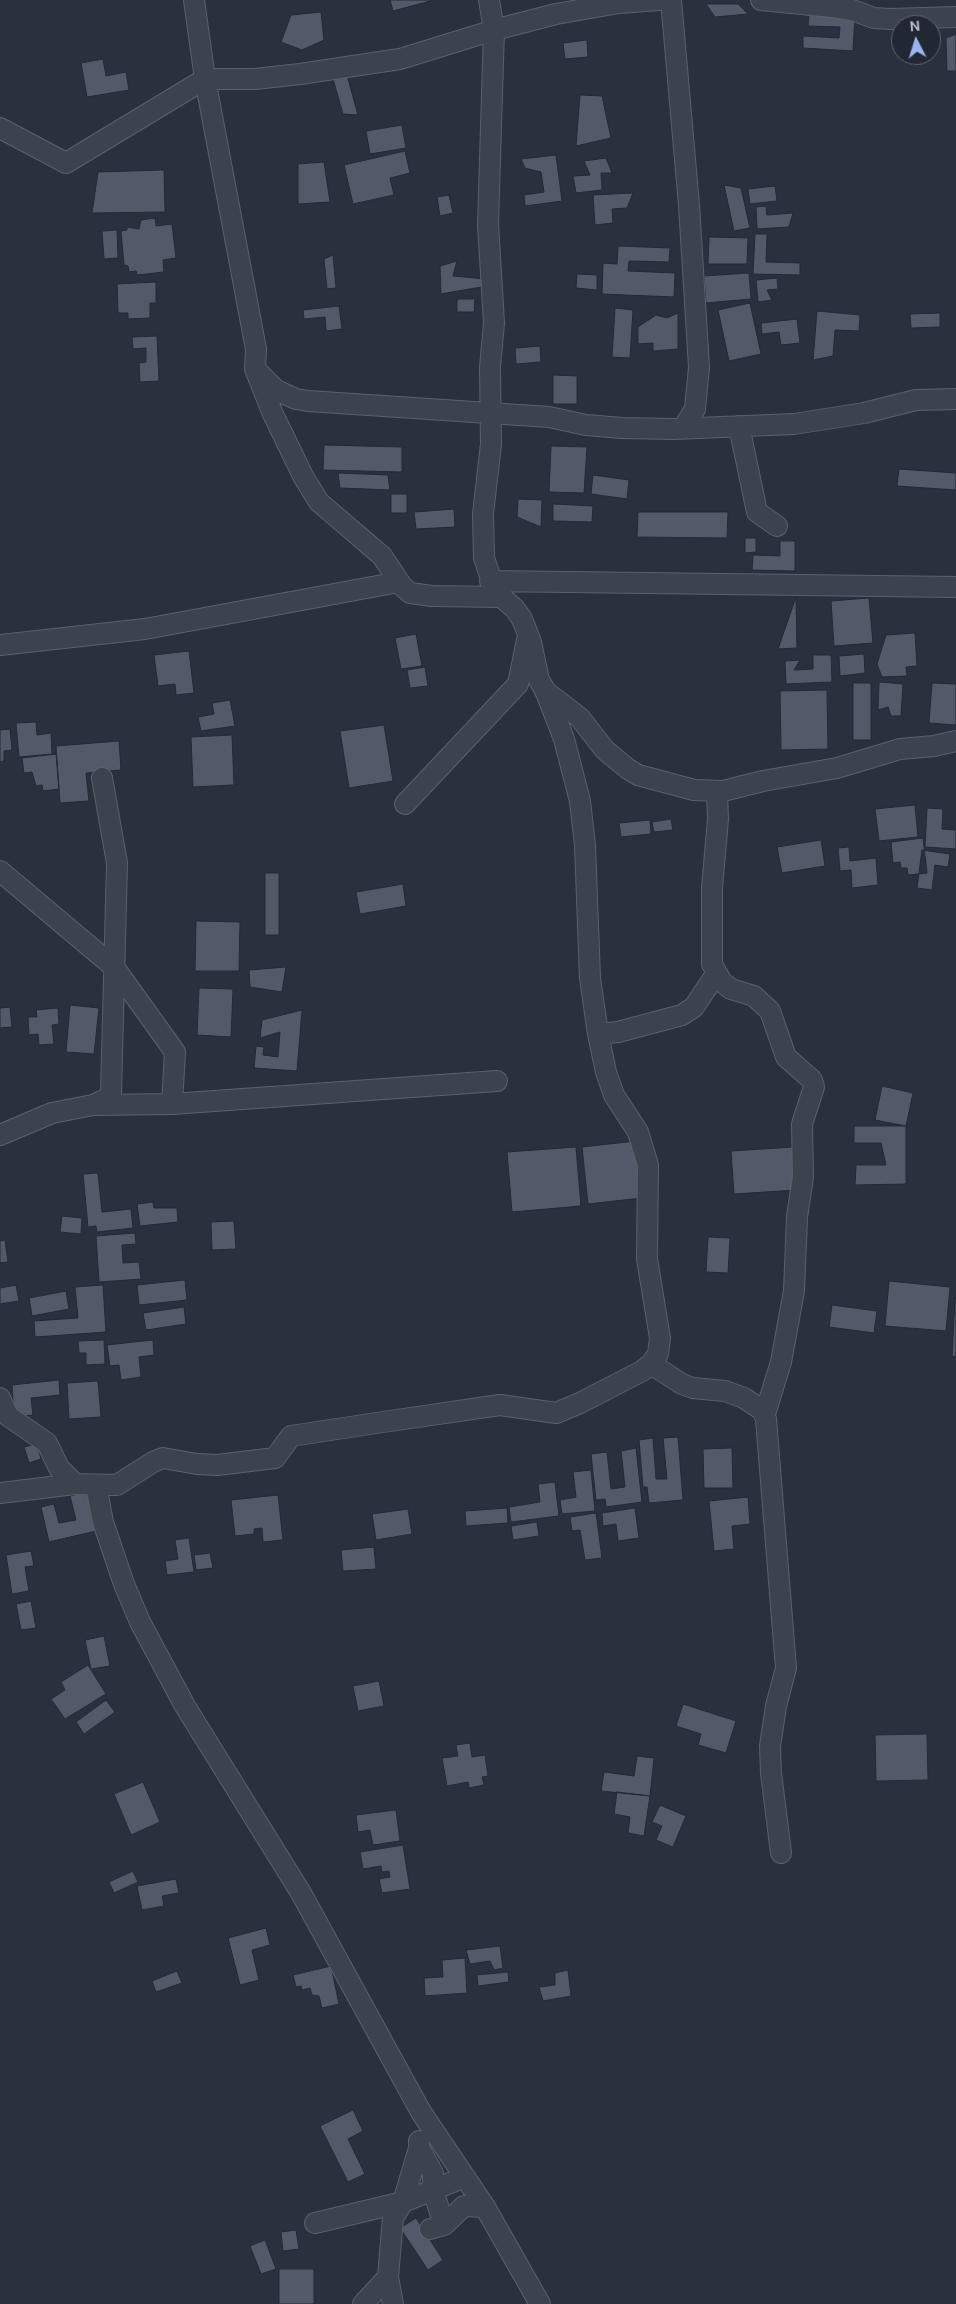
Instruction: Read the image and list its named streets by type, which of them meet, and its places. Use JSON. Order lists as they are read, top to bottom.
{
  "north": "top"
}
